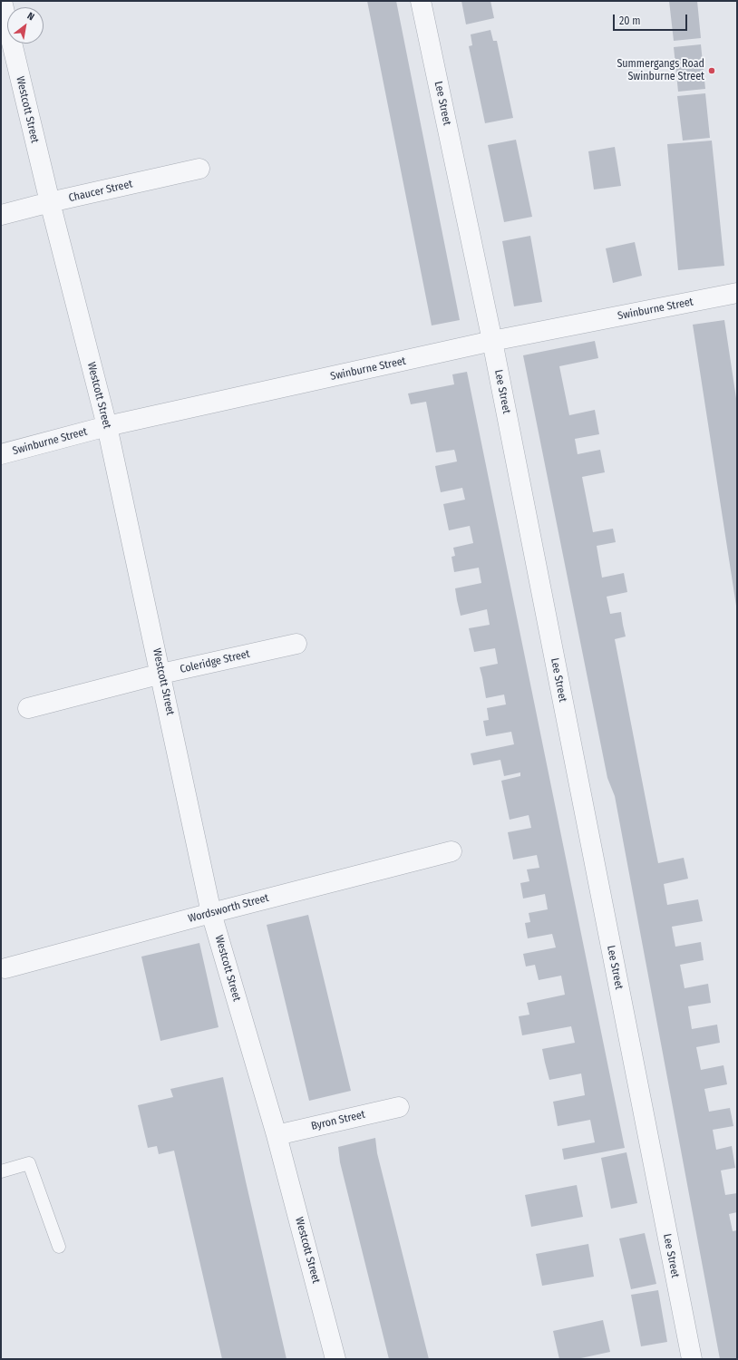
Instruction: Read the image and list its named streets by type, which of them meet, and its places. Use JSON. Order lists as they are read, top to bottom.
{
  "streets": {
    "street": [
      "Lee Street",
      "Westcott Street",
      "Chaucer Street",
      "Swinburne Street",
      "Coleridge Street",
      "Wordsworth Street",
      "Byron Street"
    ]
  },
  "crossings": [
    ["Lee Street", "Swinburne Street"],
    ["Westcott Street", "Chaucer Street"],
    ["Westcott Street", "Swinburne Street"],
    ["Westcott Street", "Coleridge Street"],
    ["Westcott Street", "Wordsworth Street"],
    ["Westcott Street", "Byron Street"]
  ],
  "places": ["Summergangs Road Swinburne Street"],
  "scale_bar": "20 m",
  "north": "top right"
}
